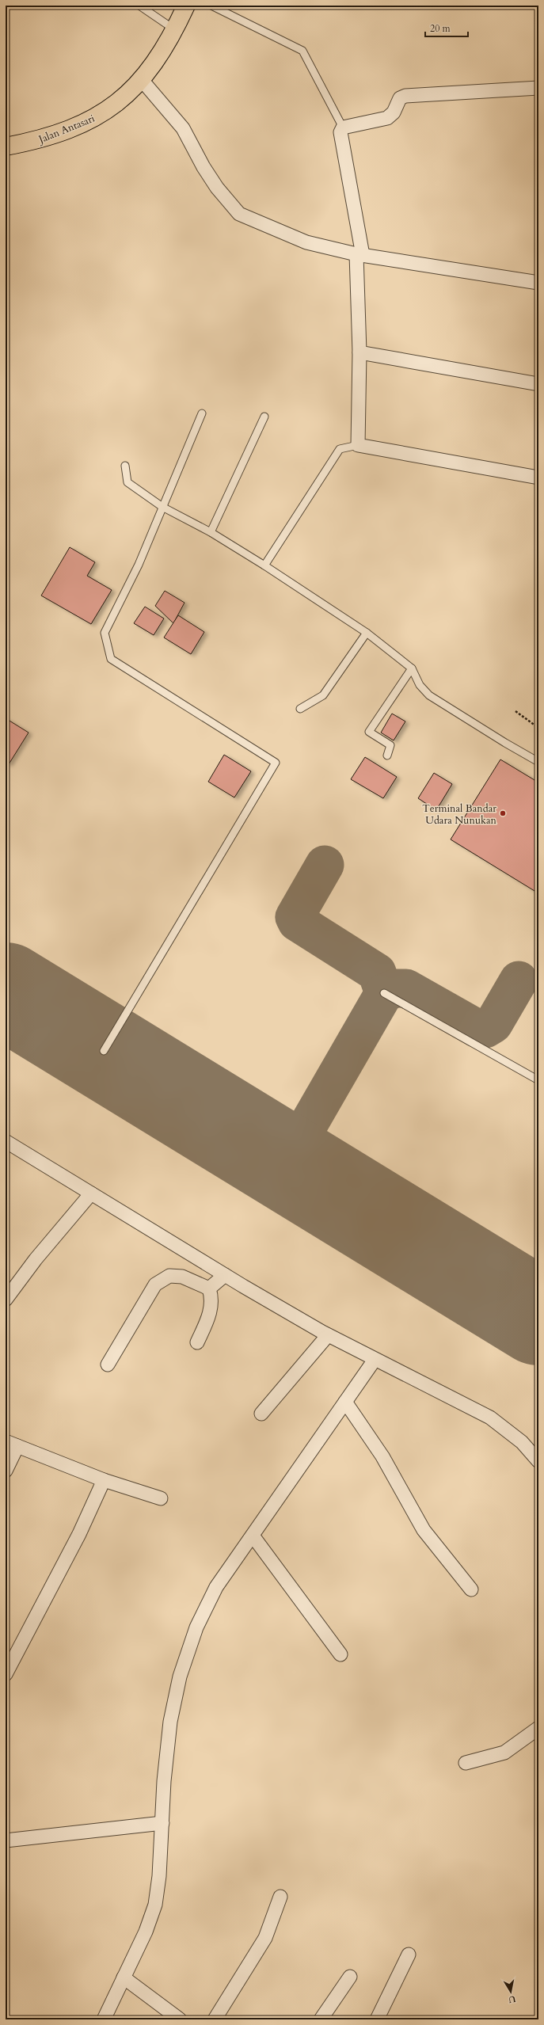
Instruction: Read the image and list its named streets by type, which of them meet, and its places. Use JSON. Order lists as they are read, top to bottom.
{
  "streets": {
    "highway": ["Jalan Antasari"]
  },
  "places": ["Terminal Bandar Udara Nunukan"],
  "scale_bar": "20 m",
  "north": "bottom"
}
